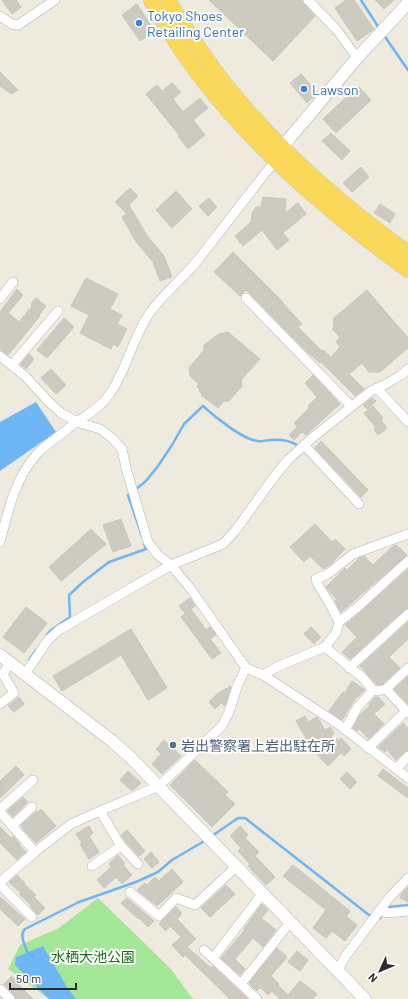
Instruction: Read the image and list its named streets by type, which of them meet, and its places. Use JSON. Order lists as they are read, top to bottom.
{
  "parks": ["水栖大池公園"],
  "places": ["Tokyo Shoes Retailing Center", "Lawson", "岩出警察署上岩出駐在所"],
  "scale_bar": "50 m",
  "north": "bottom left"
}
